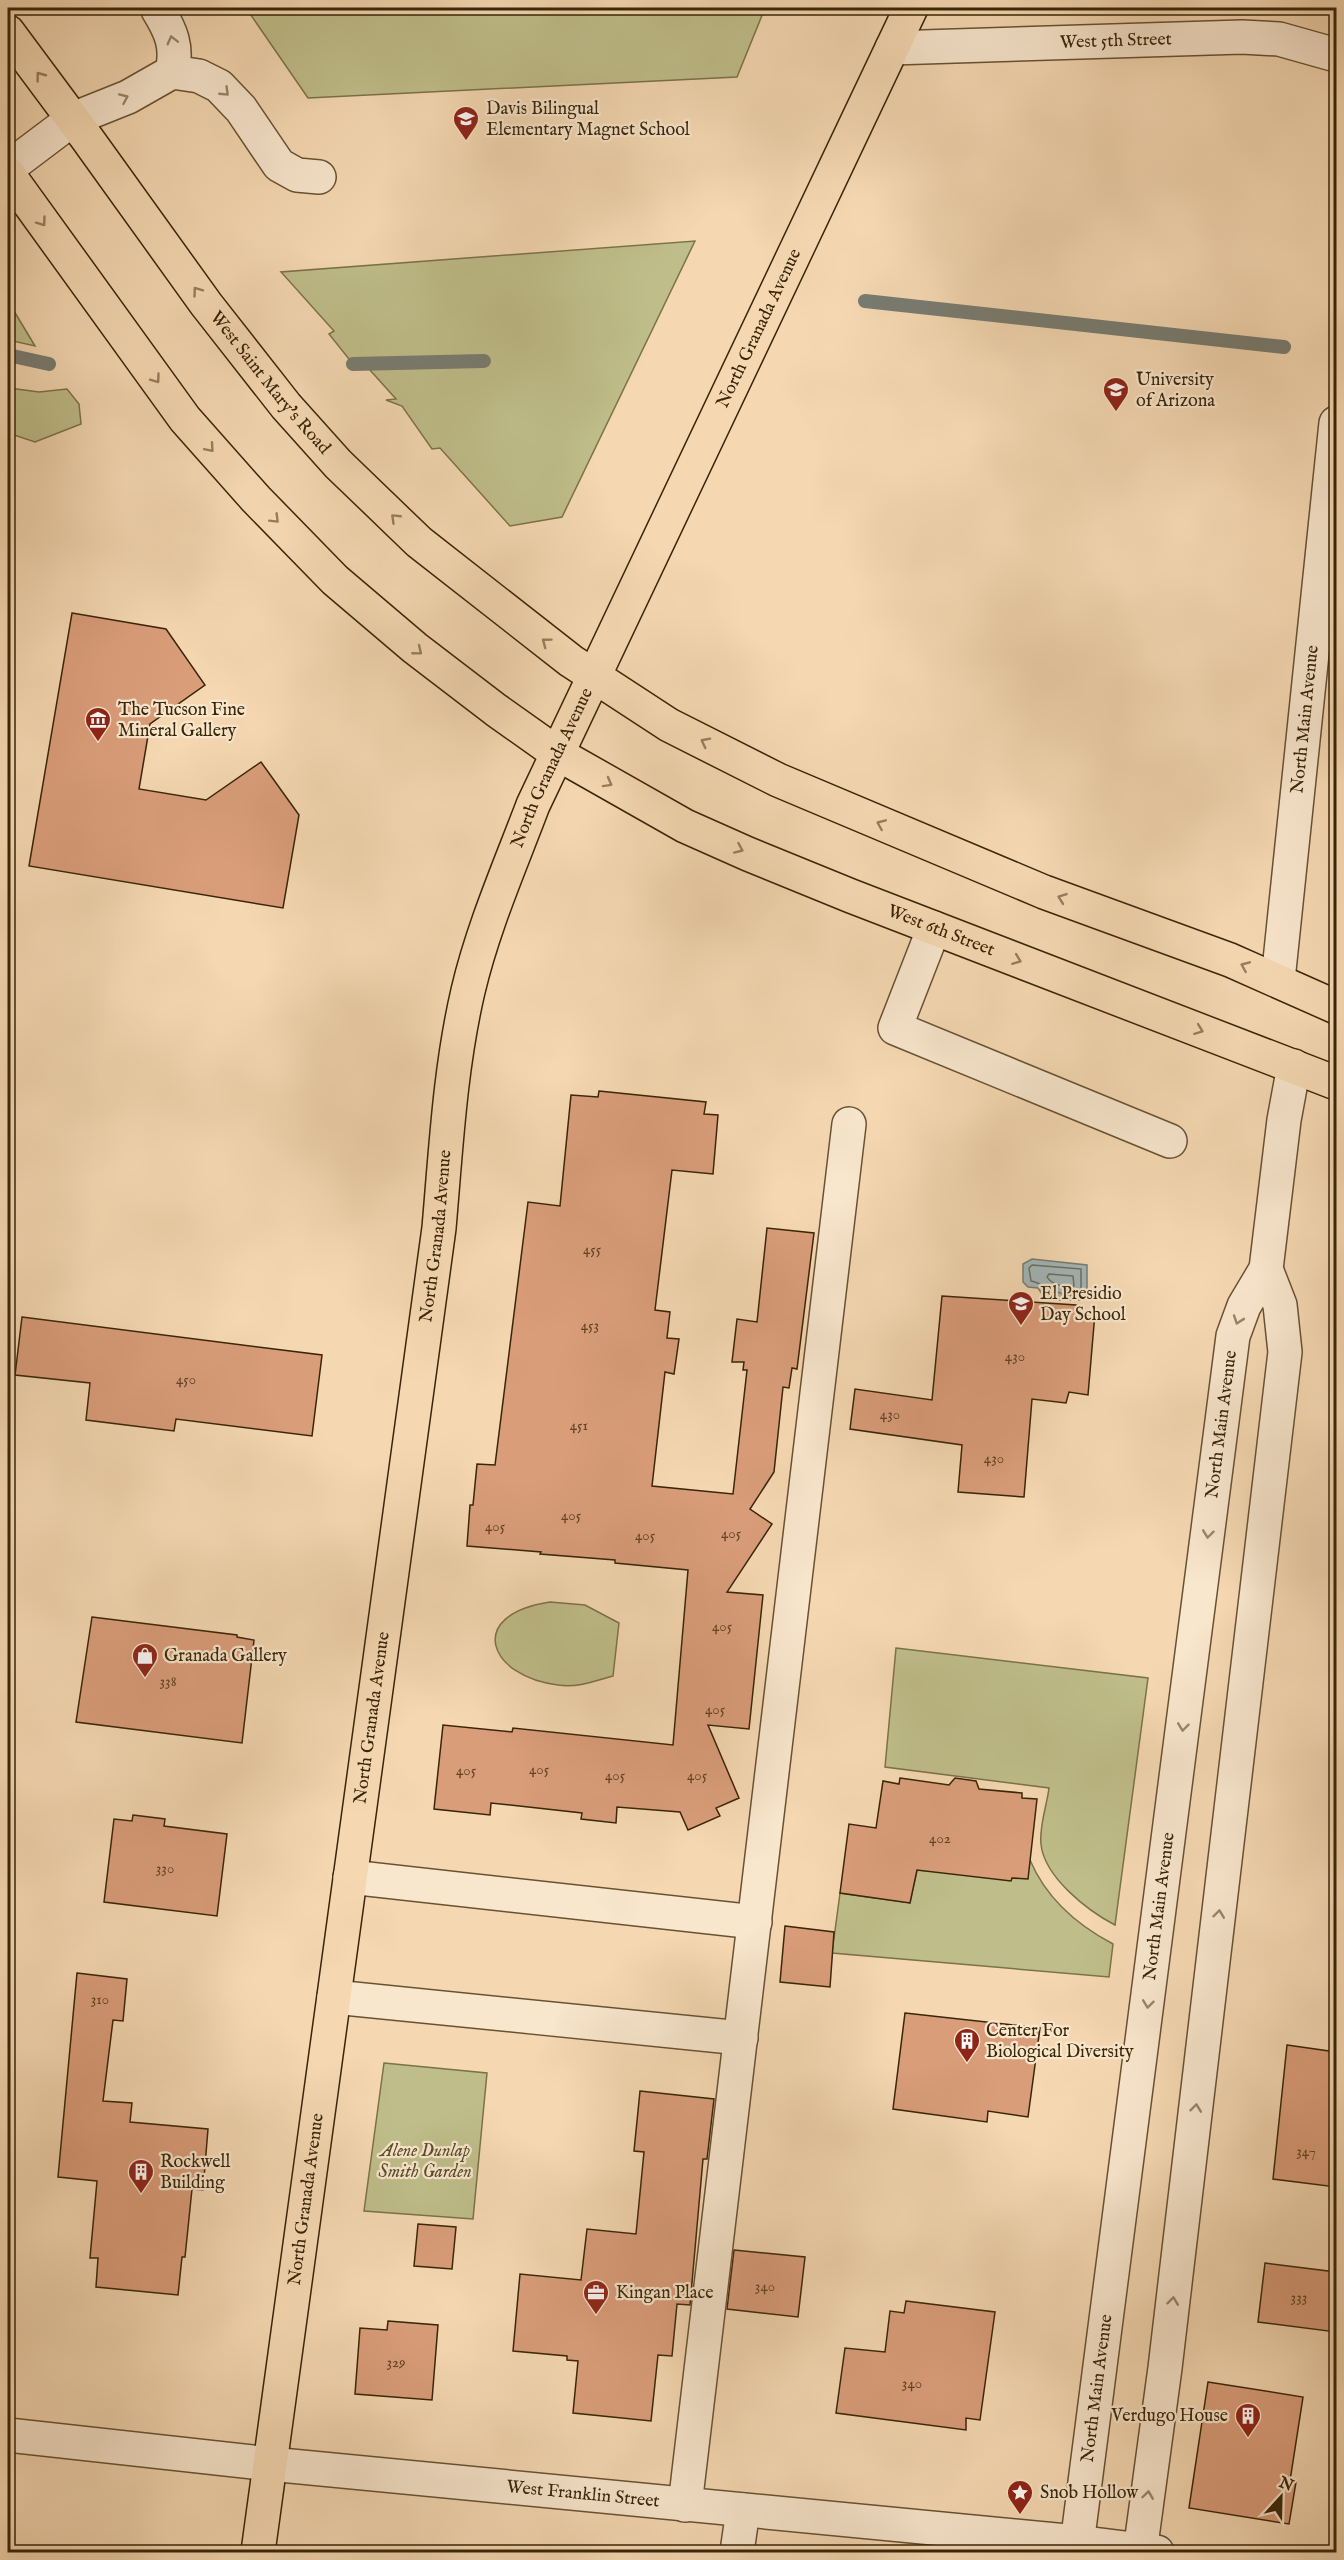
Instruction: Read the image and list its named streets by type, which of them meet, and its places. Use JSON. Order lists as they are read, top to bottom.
{
  "streets": {
    "main road": ["North Granada Avenue", "West Saint Mary's Road", "West 6th Street"],
    "street": ["West 5th Street", "North Main Avenue", "West Franklin Street"]
  },
  "crossings": [
    ["West 5th Street", "North Granada Avenue"],
    ["North Granada Avenue", "West Saint Mary's Road"],
    ["North Granada Avenue", "West 6th Street"],
    ["North Granada Avenue", "West Franklin Street"],
    ["North Main Avenue", "West 6th Street"],
    ["North Main Avenue", "West Franklin Street"]
  ],
  "parks": ["Alene Dunlap Smith Garden"],
  "places": {
    "school or university": ["Davis Bilingual Elementary Magnet School", "University of Arizona", "El Presidio Day School"],
    "museum": ["The Tucson Fine Mineral Gallery"],
    "shop": ["Granada Gallery"],
    "building": ["Center For Biological Diversity", "Rockwell Building", "Verdugo House"],
    "office": ["Kingan Place"],
    "place": ["Snob Hollow"]
  },
  "house_numbers": [
    "455",
    "453",
    "430",
    "450",
    "430",
    "451",
    "430",
    "405",
    "405",
    "405",
    "405",
    "405",
    "338",
    "405",
    "405",
    "405",
    "405",
    "405",
    "402",
    "330",
    "310",
    "347",
    "340",
    "333",
    "329",
    "340"
  ],
  "north": "top"
}
